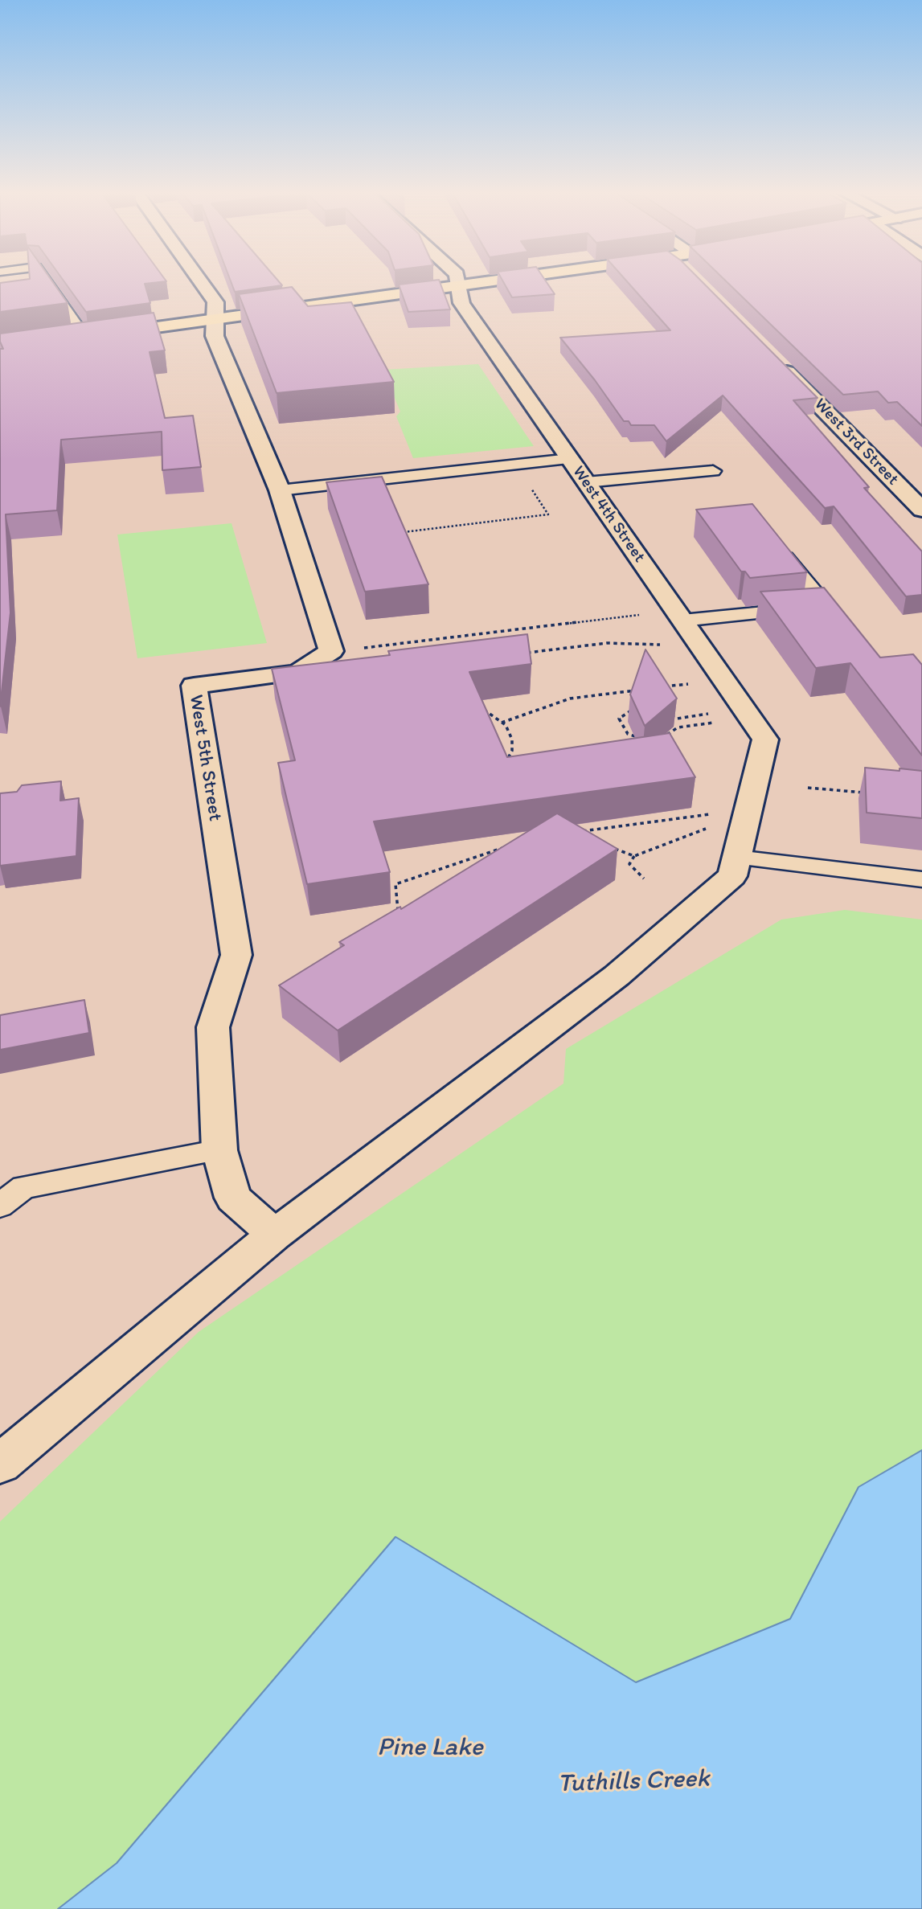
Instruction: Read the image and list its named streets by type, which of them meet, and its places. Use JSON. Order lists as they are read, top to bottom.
{
  "streets": {
    "street": ["West 3rd Street", "West 4th Street", "West 5th Street"]
  },
  "water": ["Pine Lake", "Tuthills Creek"]
}
